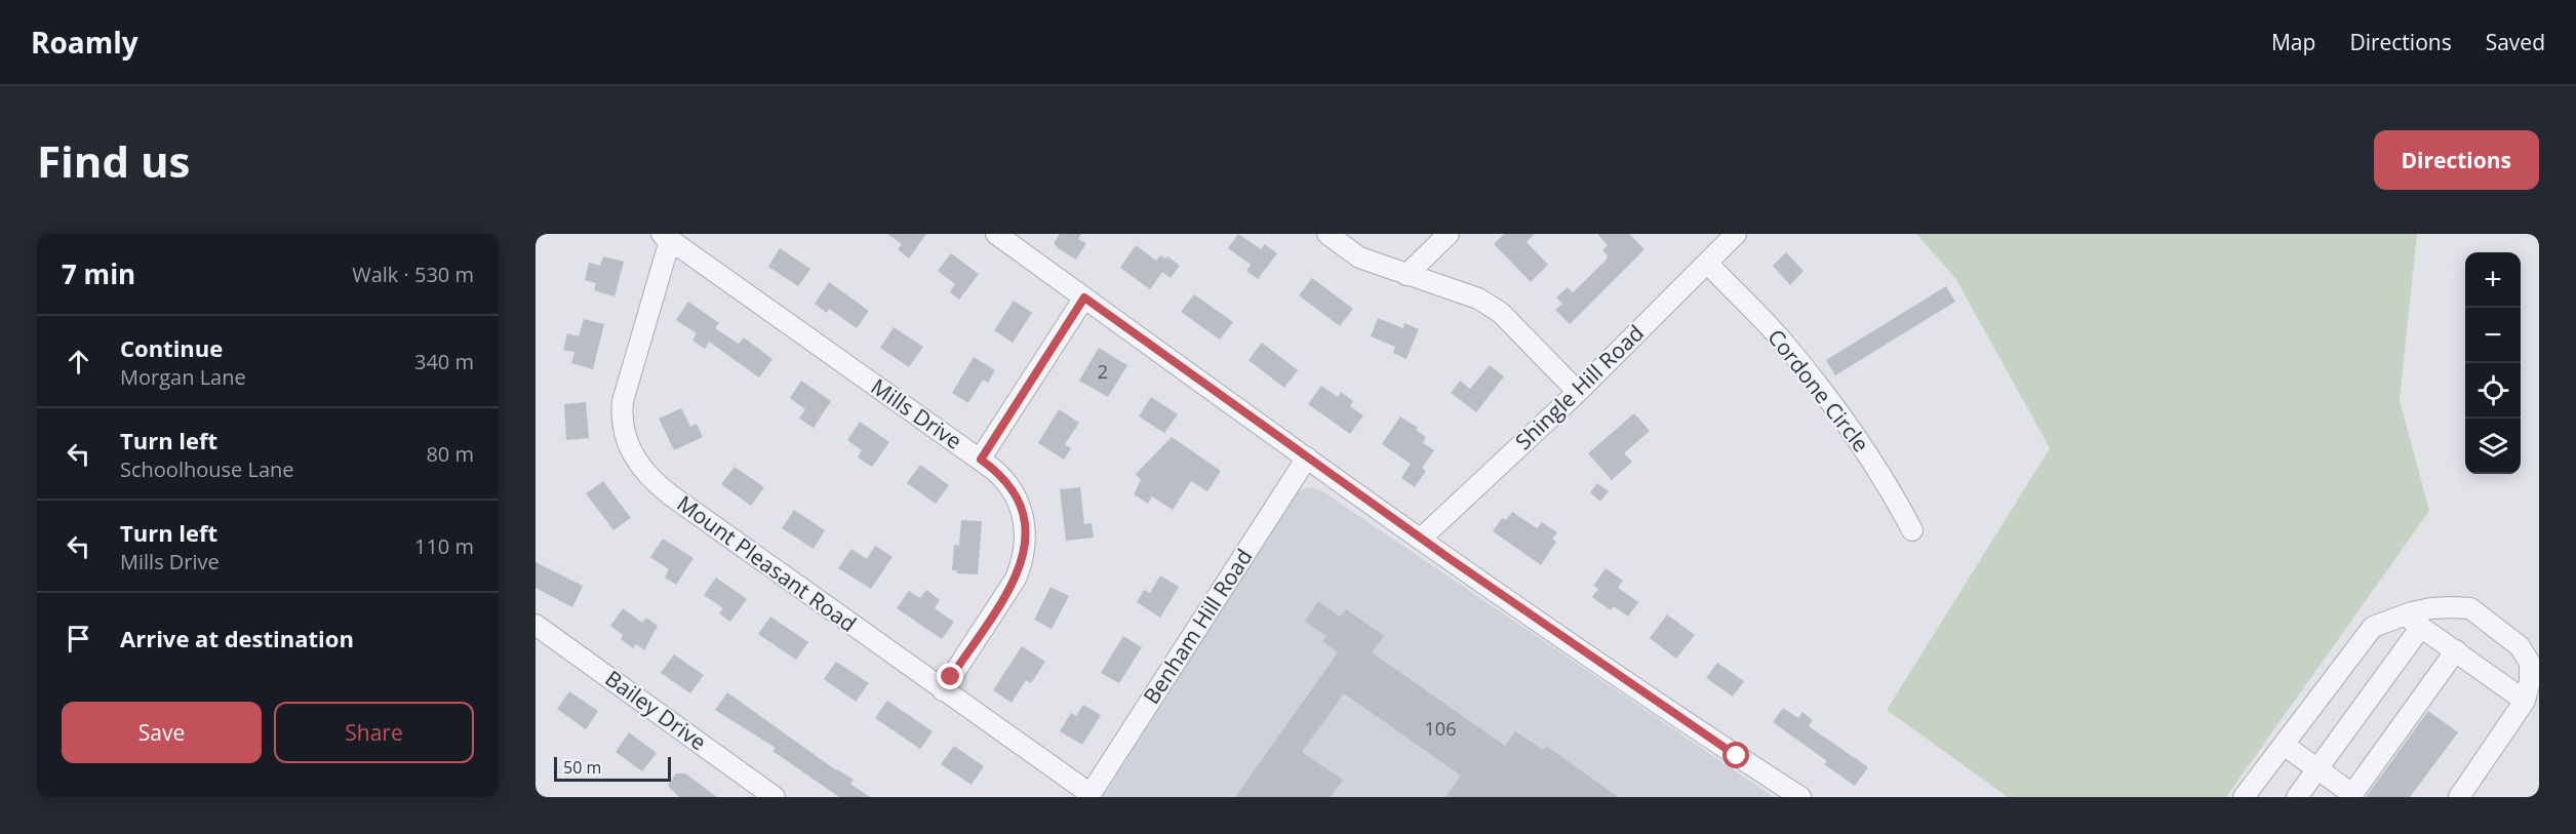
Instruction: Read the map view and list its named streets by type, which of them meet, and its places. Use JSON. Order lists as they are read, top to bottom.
{
  "streets": {
    "street": [
      "Shingle Hill Road",
      "Cordone Circle",
      "Mills Drive",
      "Mount Pleasant Road",
      "Benham Hill Road",
      "Bailey Drive"
    ]
  },
  "crossings": [
    ["Shingle Hill Road", "Cordone Circle"],
    ["Mills Drive", "Mount Pleasant Road"],
    ["Mount Pleasant Road", "Benham Hill Road"]
  ],
  "house_numbers": ["2", "106"],
  "scale_bar": "50 m",
  "page": {
    "header": "Roamly",
    "nav": ["Map", "Directions", "Saved"],
    "buttons": [
      "Directions",
      ["Save", "Share"]
    ],
    "title": "Find us",
    "heading": ["7 min", "Walk · 530 m"],
    "map_buttons": ["+", "−"],
    "list": [
      ["Continue", "Morgan Lane", "340 m"],
      ["Turn left", "Schoolhouse Lane", "80 m"],
      ["Turn left", "Mills Drive", "110 m"],
      "Arrive at destination"
    ],
    "scale": "50 m"
  }
}
